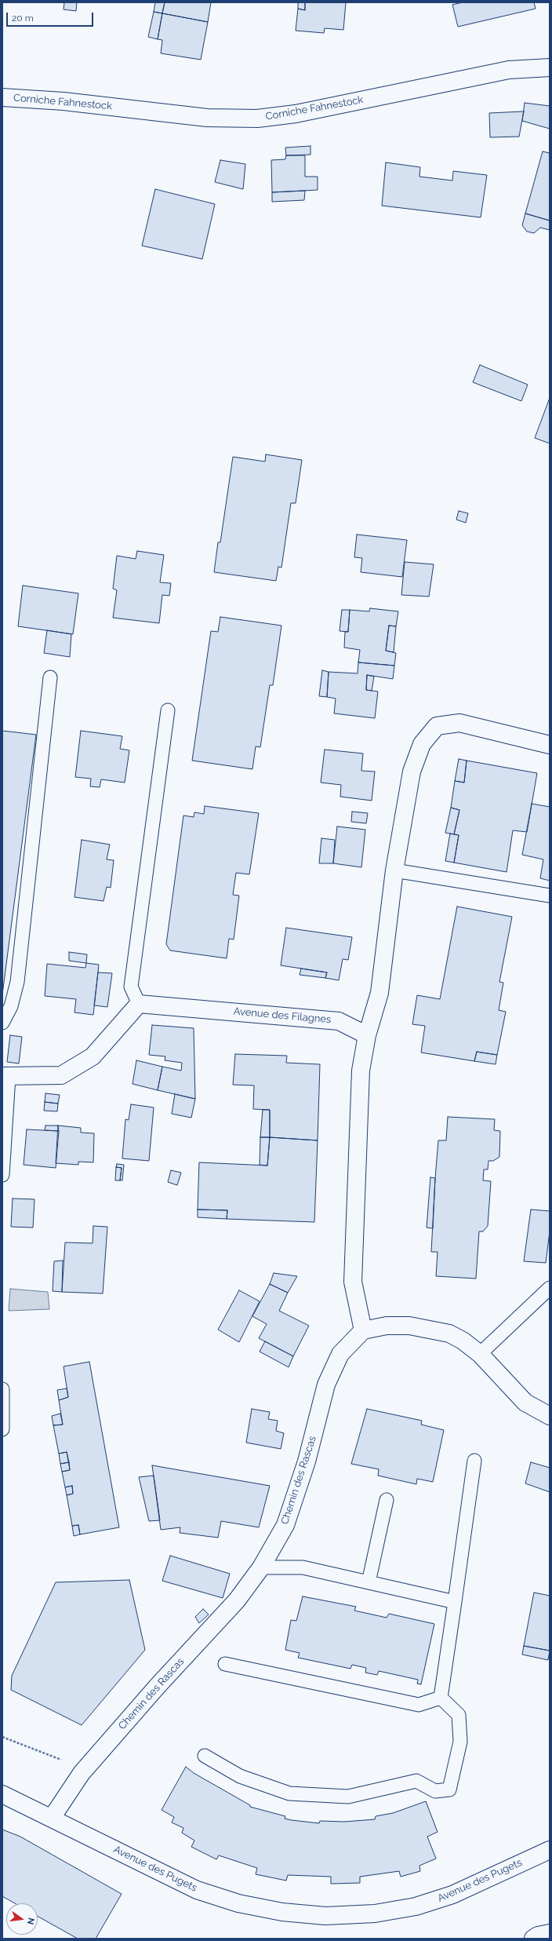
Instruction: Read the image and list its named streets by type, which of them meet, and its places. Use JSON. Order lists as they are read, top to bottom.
{
  "streets": {
    "street": [
      "Corniche Fahnestock",
      "Avenue des Filagnes",
      "Chemin des Rascas",
      "Avenue des Pugets"
    ]
  },
  "crossings": [
    ["Chemin des Rascas", "Avenue des Pugets"]
  ],
  "scale_bar": "20 m",
  "north": "right"
}
